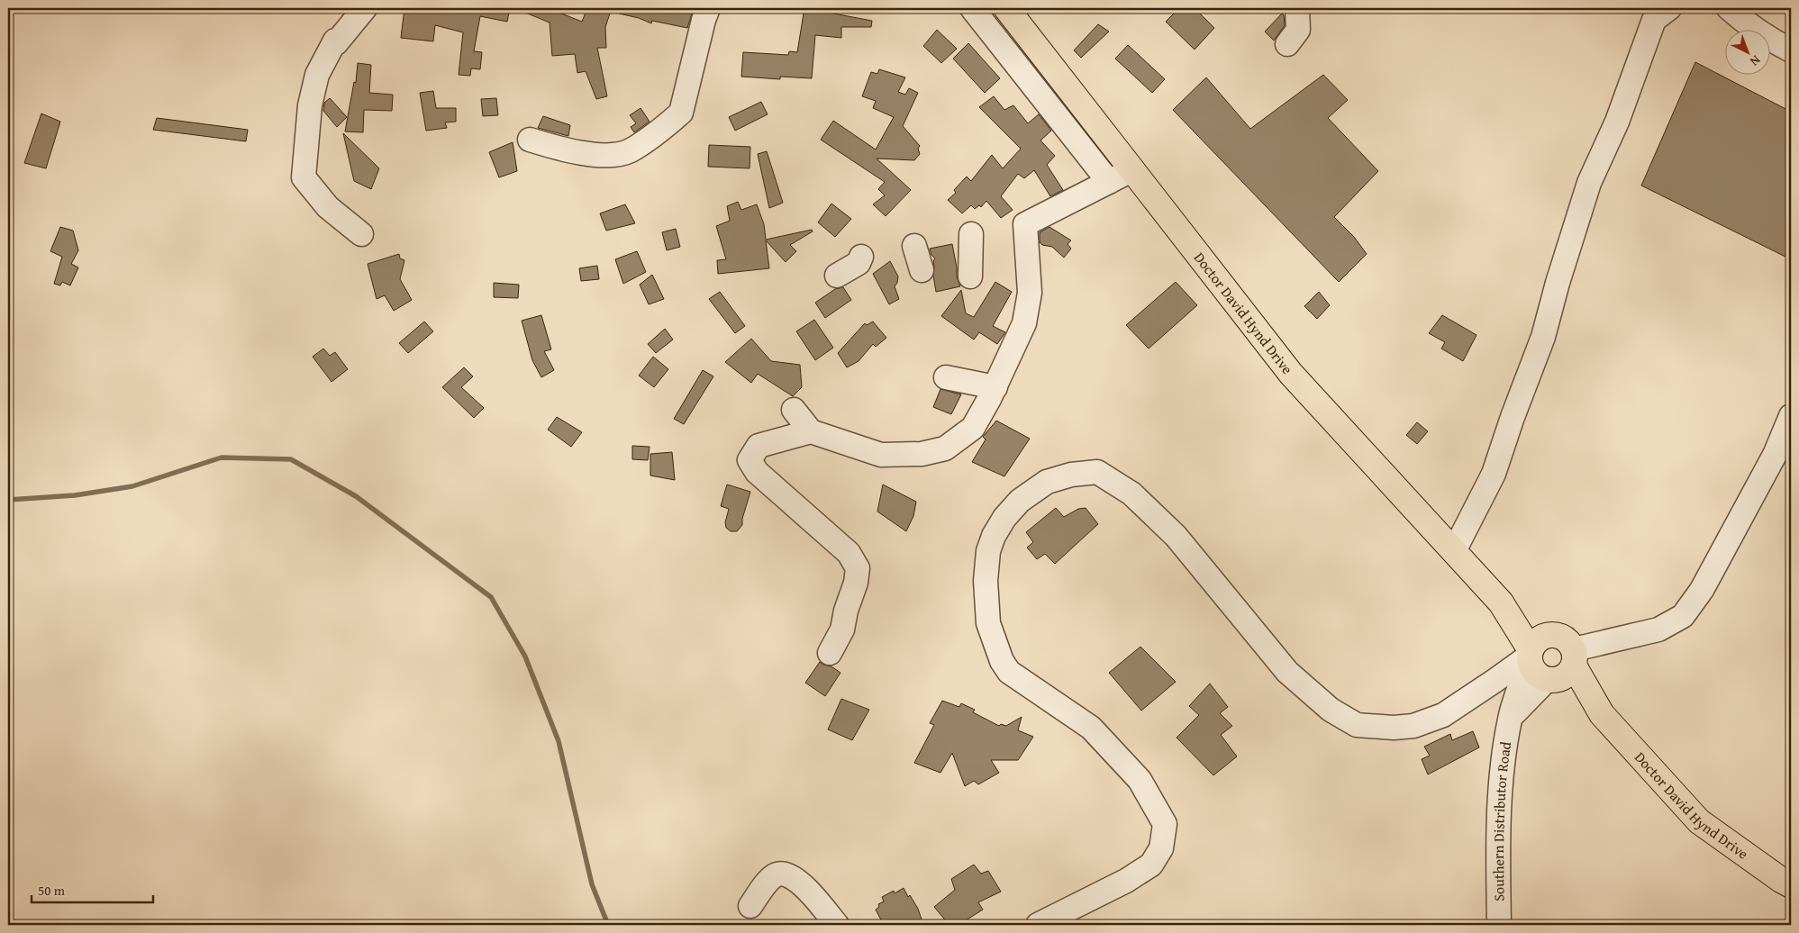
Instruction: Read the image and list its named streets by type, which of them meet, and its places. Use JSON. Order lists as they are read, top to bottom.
{
  "streets": {
    "main road": ["Doctor David Hynd Drive"],
    "street": ["Southern Distributor Road"]
  },
  "crossings": [
    ["Doctor David Hynd Drive", "Southern Distributor Road"]
  ],
  "scale_bar": "50 m",
  "north": "bottom right"
}
